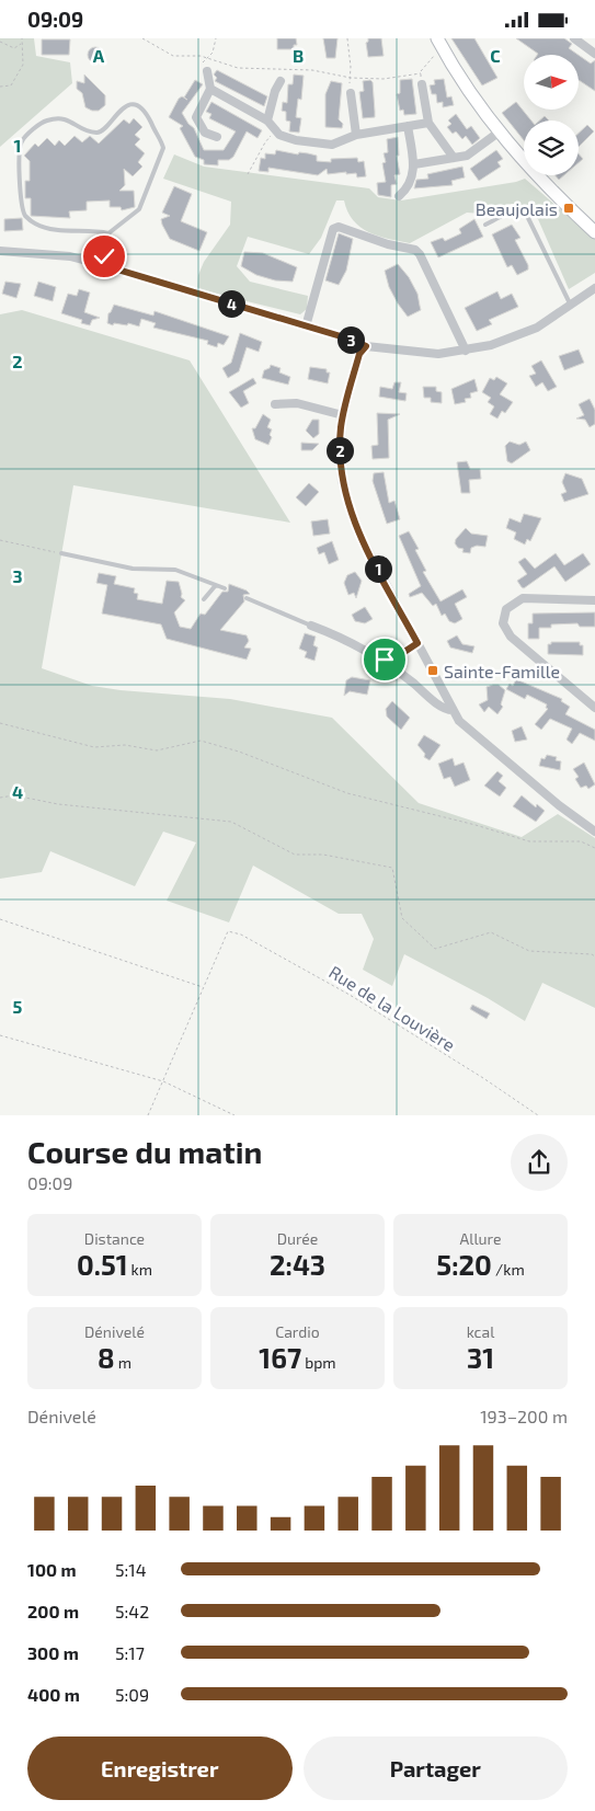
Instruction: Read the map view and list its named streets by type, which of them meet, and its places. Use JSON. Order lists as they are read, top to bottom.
{
  "streets": {
    "path": ["Rue de la Louvière"]
  },
  "places": {
    "transit": ["Beaujolais", "Sainte-Famille"]
  },
  "north": "right",
  "page": {
    "status": "09:09",
    "pins": [
      "4",
      "3",
      "2",
      "1"
    ],
    "heading": ["Course du matin", "09:09"],
    "stats": [
      ["Distance", "0.51 km"],
      ["Durée", "2:43"],
      ["Allure", "5:20 /km"],
      ["Dénivelé", "8 m"],
      ["Cardio", "167 bpm"],
      ["kcal", "31"]
    ],
    "chart": ["Dénivelé", "193–200 m"],
    "list": [
      {
        "name": "100 m",
        "note": "5:14"
      },
      {
        "name": "200 m",
        "note": "5:42"
      },
      {
        "name": "300 m",
        "note": "5:17"
      },
      {
        "name": "400 m",
        "note": "5:09"
      }
    ],
    "buttons": ["Enregistrer", "Partager"]
  },
  "grid": {
    "columns": ["A", "B", "C"],
    "rows": [
      "1",
      "2",
      "3",
      "4",
      "5"
    ]
  }
}
